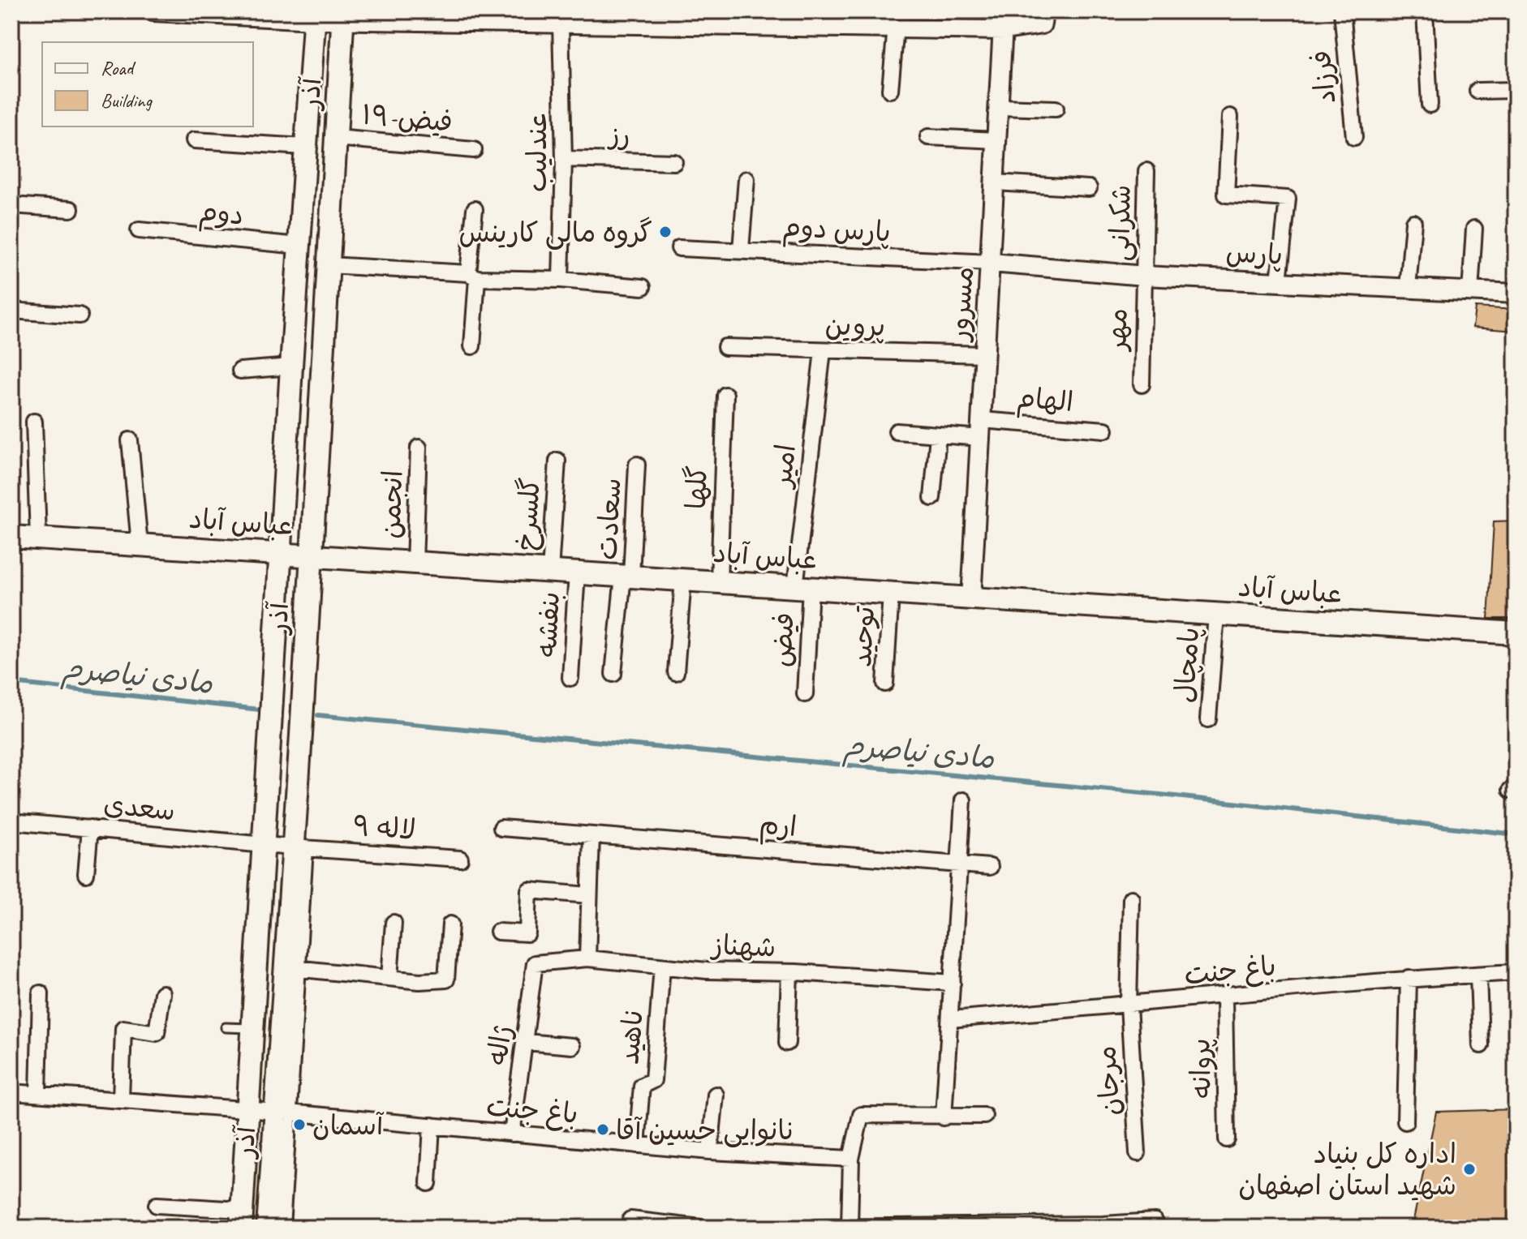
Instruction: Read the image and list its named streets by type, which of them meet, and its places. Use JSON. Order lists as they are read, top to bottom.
{
  "streets": {
    "main road": ["آذر", "عباس آباد"],
    "street": [
      "فرزاد",
      "۱۹-فیض",
      "رز",
      "عندلیب",
      "دوم",
      "شکرانی",
      "پارس دوم",
      "پارس",
      "مسرور",
      "پروین",
      "مهر",
      "الهام",
      "امیر",
      "گلها",
      "انجمن",
      "گلسرخ",
      "سعادت",
      "بنفشه",
      "توحید",
      "فیض",
      "پامچال",
      "سعدی",
      "ارم",
      "۹ لاله",
      "شهناز",
      "باغ جنت",
      "ناهید",
      "ژاله",
      "پروانه",
      "مرجان"
    ]
  },
  "crossings": [
    ["آذر", "۱۹-فیض"],
    ["آذر", "دوم"],
    ["آذر", "عباس آباد"],
    ["آذر", "سعدی"],
    ["آذر", "۹ لاله"],
    ["آذر", "باغ جنت"],
    ["رز", "عندلیب"],
    ["شکرانی", "پارس"],
    ["شکرانی", "مهر"],
    ["پارس دوم", "پارس"],
    ["پارس دوم", "مسرور"],
    ["پارس", "مسرور"],
    ["پارس", "مهر"],
    ["مسرور", "پروین"],
    ["مسرور", "الهام"],
    ["مسرور", "عباس آباد"],
    ["پروین", "امیر"],
    ["امیر", "عباس آباد"],
    ["امیر", "فیض"],
    ["گلها", "عباس آباد"],
    ["انجمن", "عباس آباد"],
    ["گلسرخ", "عباس آباد"],
    ["سعادت", "عباس آباد"],
    ["عباس آباد", "بنفشه"],
    ["عباس آباد", "توحید"],
    ["عباس آباد", "فیض"],
    ["عباس آباد", "پامچال"],
    ["سعدی", "۹ لاله"],
    ["شهناز", "ناهید"],
    ["شهناز", "ژاله"],
    ["باغ جنت", "ناهید"],
    ["باغ جنت", "ژاله"],
    ["باغ جنت", "پروانه"],
    ["باغ جنت", "مرجان"]
  ],
  "water": ["مادی نیاصرم"],
  "places": [
    "گروه مالی کارینس",
    "آسمان",
    "نانوایی حسین آقا",
    "اداره کل بنیاد شهید استان اصفهان"
  ],
  "legend": ["Road", "Building"]
}
